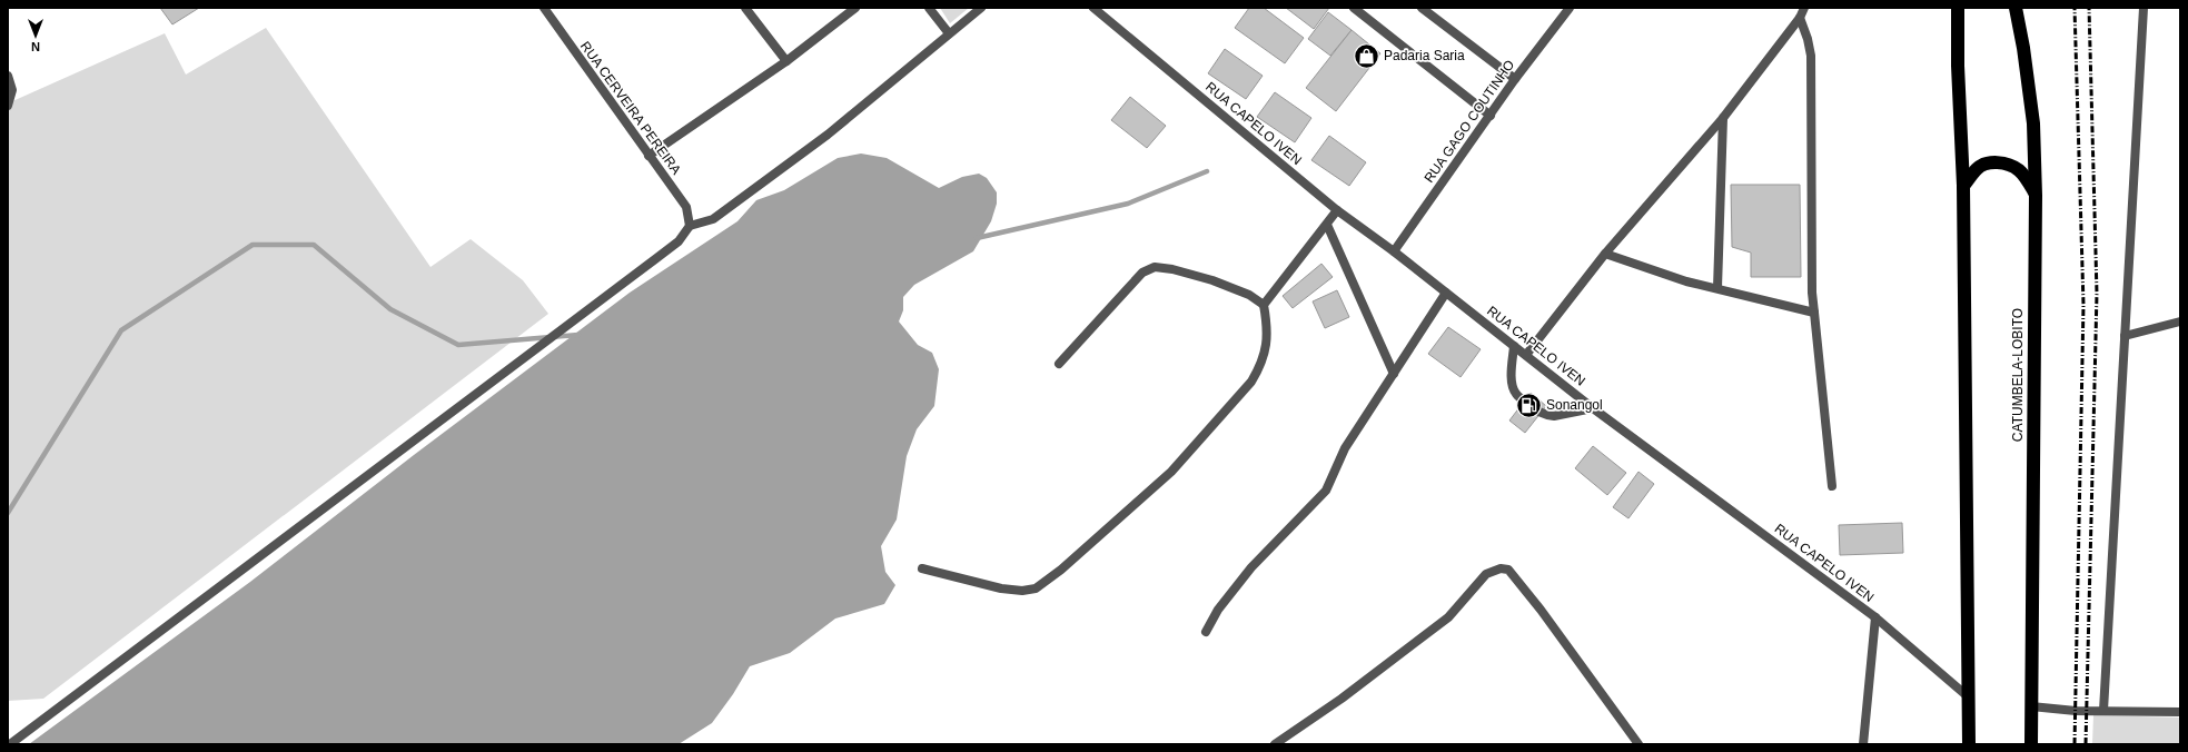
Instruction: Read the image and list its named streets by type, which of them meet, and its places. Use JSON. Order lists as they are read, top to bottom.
{
  "streets": {
    "highway": ["CATUMBELA-LOBITO"],
    "street": ["RUA CERVEIRA PEREIRA", "RUA GAGO COUTINHO", "RUA CAPELO IVEN"]
  },
  "crossings": [
    ["RUA GAGO COUTINHO", "RUA CAPELO IVEN"]
  ],
  "places": {
    "shop": ["Padaria Saria"],
    "fuel station": ["Sonangol"]
  },
  "north": "bottom"
}
